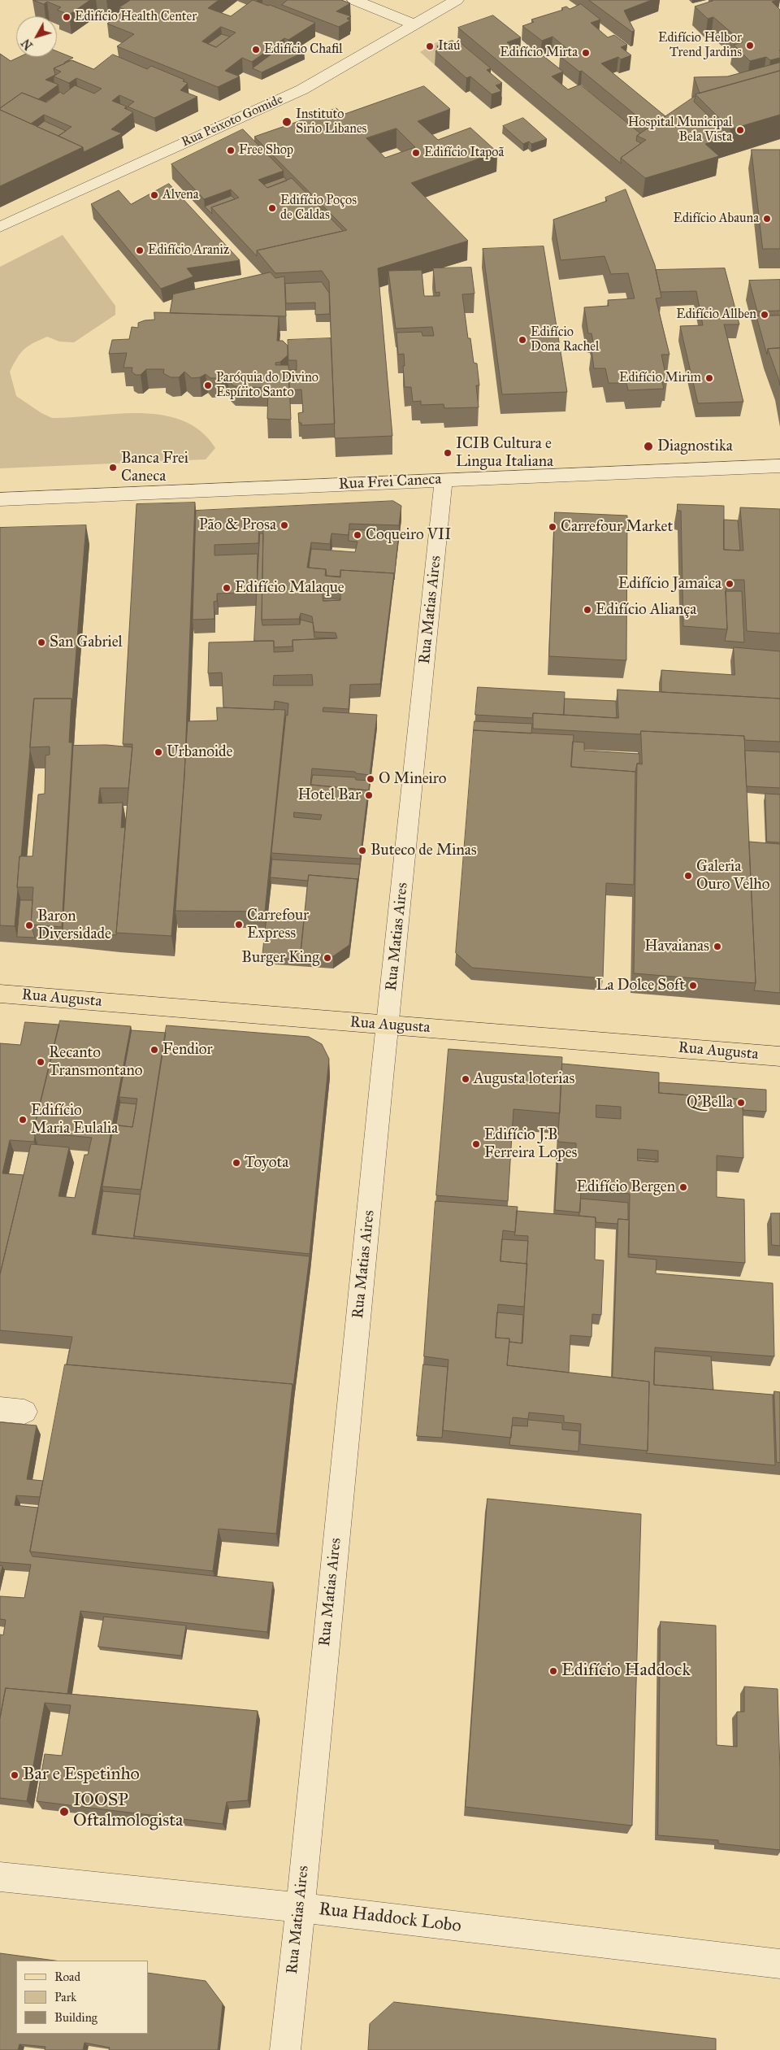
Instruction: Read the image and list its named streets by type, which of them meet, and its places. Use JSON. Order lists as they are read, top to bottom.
{
  "streets": {
    "main road": ["Rua Augusta"],
    "street": [
      "Rua Peixoto Gomide",
      "Rua Frei Caneca",
      "Rua Matias Aires",
      "Rua Haddock Lobo"
    ]
  },
  "crossings": [
    ["Rua Frei Caneca", "Rua Matias Aires"],
    ["Rua Matias Aires", "Rua Augusta"],
    ["Rua Matias Aires", "Rua Haddock Lobo"]
  ],
  "places": [
    "Edifício Health Center",
    "Edifício Helbor Trend Jardins",
    "Itaú",
    "Edifício Chafil",
    "Edifício Mirta",
    "Instituto Sirio Libanes",
    "Hospital Municipal Bela Vista",
    "Free Shop",
    "Edifício Itapoã",
    "Alvena",
    "Edifício Poços de Caldas",
    "Edifício Abauna",
    "Edifício Araniz",
    "Edifício Allben",
    "Edifício Dona Rachel",
    "Edifício Mirim",
    "Paróquia do Divino Espírito Santo",
    "Diagnostika",
    "ICIB Cultura e Lingua Italiana",
    "Banca Frei Caneca",
    "Pão & Prosa",
    "Carrefour Market",
    "Coqueiro VII",
    "Edifício Jamaica",
    "Edifício Malaque",
    "Edifício Aliança",
    "San Gabriel",
    "Urbanoide",
    "O Mineiro",
    "Hotel Bar",
    "Buteco de Minas",
    "Galeria Ouro Velho",
    "Carrefour Express",
    "Baron Diversidade",
    "Havaianas",
    "Burger King",
    "La Dolce Soft",
    "Fendior",
    "Recanto Transmontano",
    "Augusta loterias",
    "Q'Bella",
    "Edifício Maria Eulalia",
    "Edifício J.B Ferreira Lopes",
    "Toyota",
    "Edifício Bergen",
    "Edifício Haddock",
    "Bar e Espetinho",
    "IOOSP Oftalmologista"
  ],
  "legend": ["Road", "Park", "Building"],
  "north": "bottom left"
}
